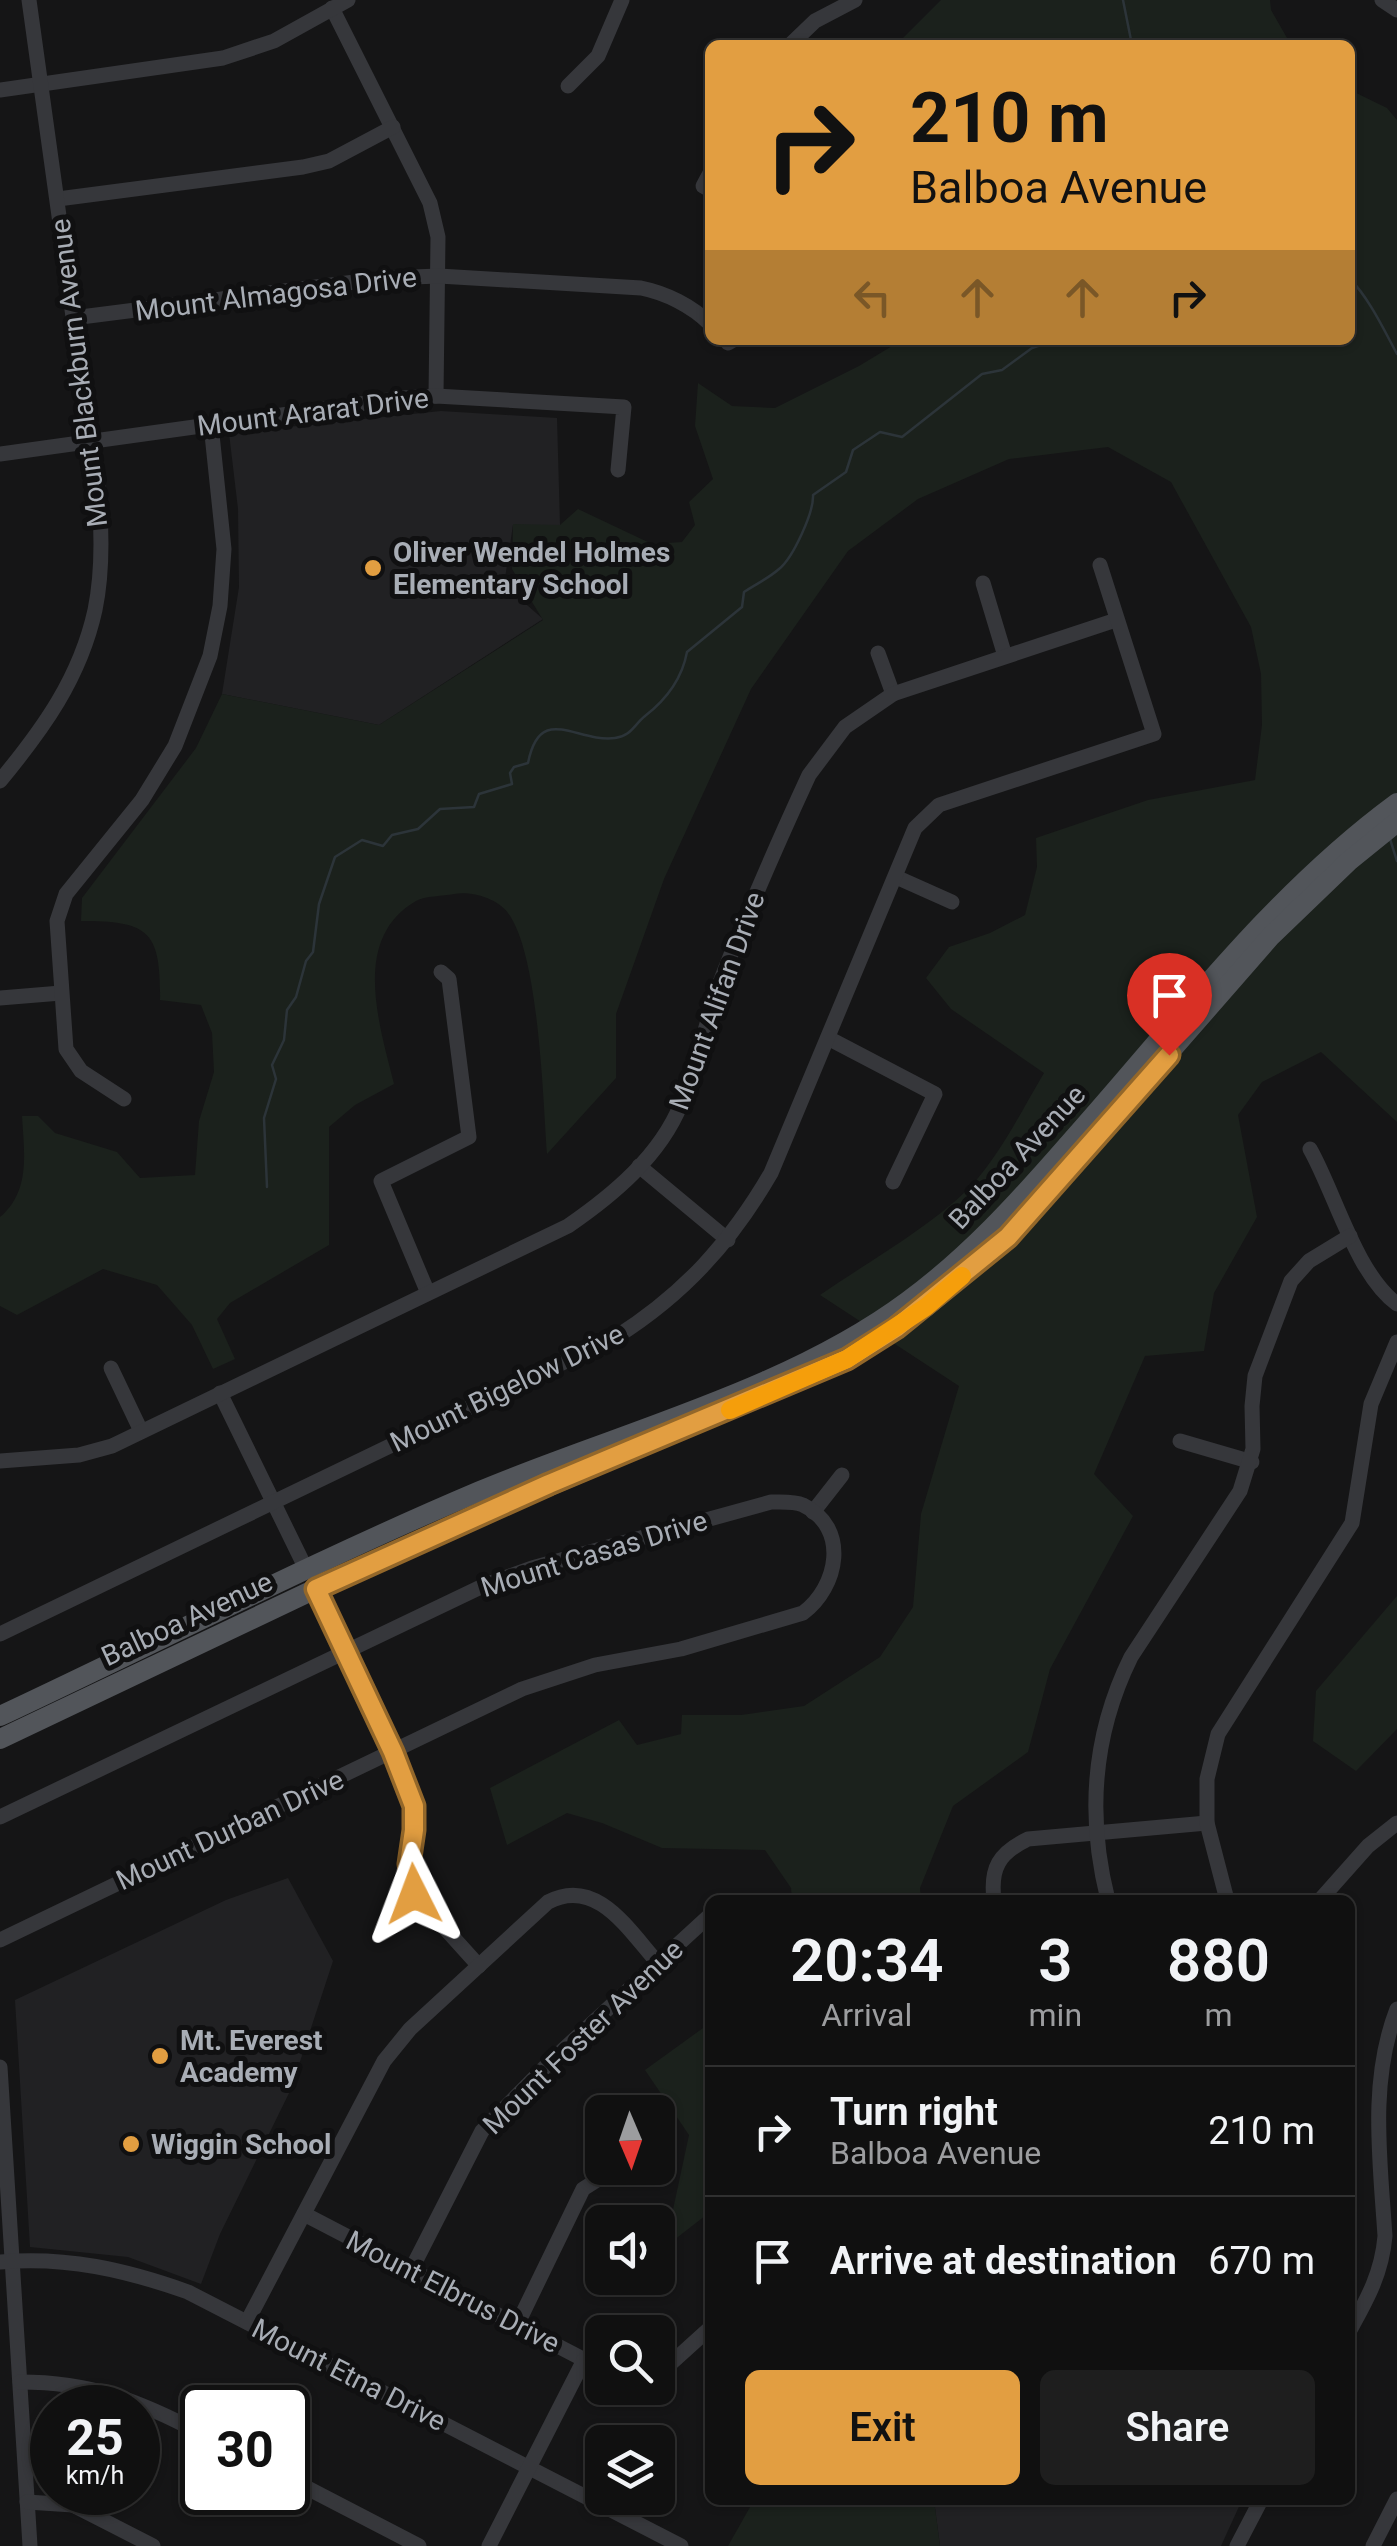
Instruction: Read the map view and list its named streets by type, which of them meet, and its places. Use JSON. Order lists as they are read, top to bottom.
{
  "streets": {
    "main road": ["Balboa Avenue"],
    "street": [
      "Mount Almagosa Drive",
      "Mount Blackburn Avenue",
      "Mount Ararat Drive",
      "Mount Alifan Drive",
      "Mount Bigelow Drive",
      "Mount Casas Drive",
      "Mount Durban Drive",
      "Mount Foster Avenue",
      "Mount Elbrus Drive",
      "Mount Etna Drive"
    ]
  },
  "crossings": [
    ["Mount Almagosa Drive", "Mount Blackburn Avenue"],
    ["Mount Blackburn Avenue", "Mount Ararat Drive"],
    ["Mount Alifan Drive", "Mount Bigelow Drive"],
    ["Mount Casas Drive", "Mount Durban Drive"],
    ["Mount Foster Avenue", "Mount Elbrus Drive"]
  ],
  "places": ["Oliver Wendel Holmes Elementary School", "Mt. Everest Academy", "Wiggin School"],
  "north": "bottom",
  "page": {
    "turn": ["210 m", "Balboa Avenue"],
    "eta": [
      "20:34",
      "Arrival",
      "3",
      "min",
      "880",
      "m"
    ],
    "list": [
      {
        "name": "Turn right",
        "note": "Balboa Avenue",
        "value": "210 m"
      },
      {
        "name": "Arrive at destination",
        "value": "670 m"
      }
    ],
    "buttons": ["Exit", "Share"],
    "speed": "25 km/h",
    "limit": "30"
  }
}
